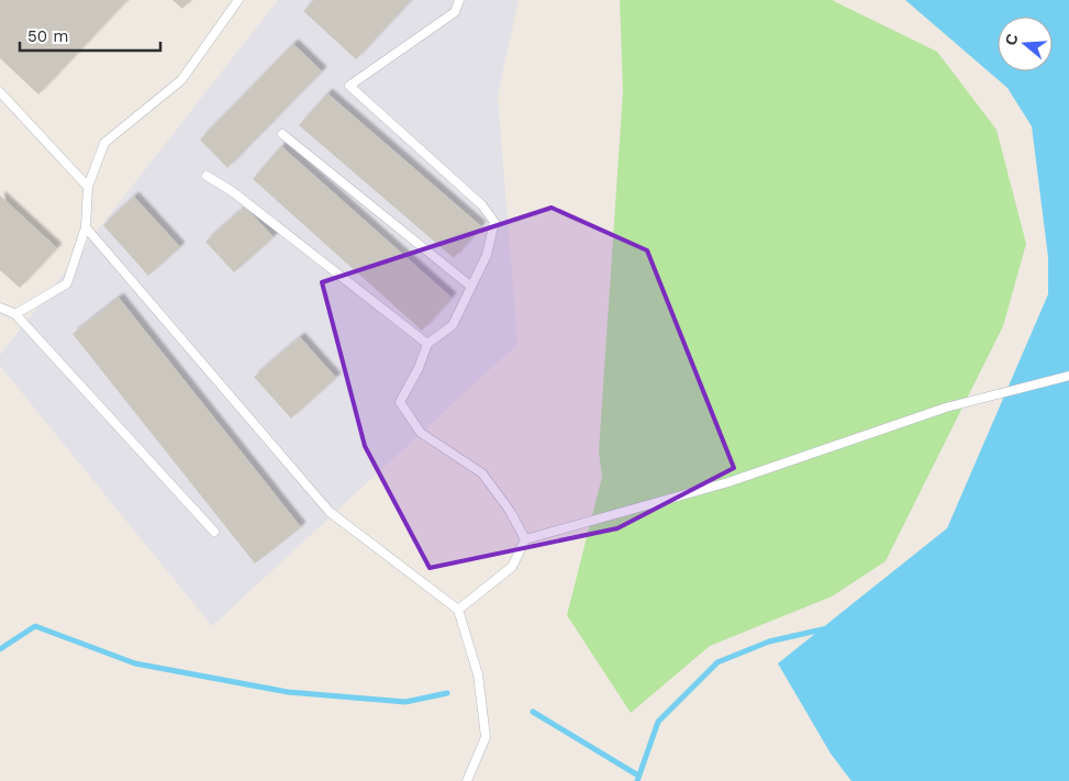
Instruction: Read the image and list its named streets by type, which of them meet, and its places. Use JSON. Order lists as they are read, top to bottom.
{
  "scale_bar": "50 m",
  "north": "left"
}
